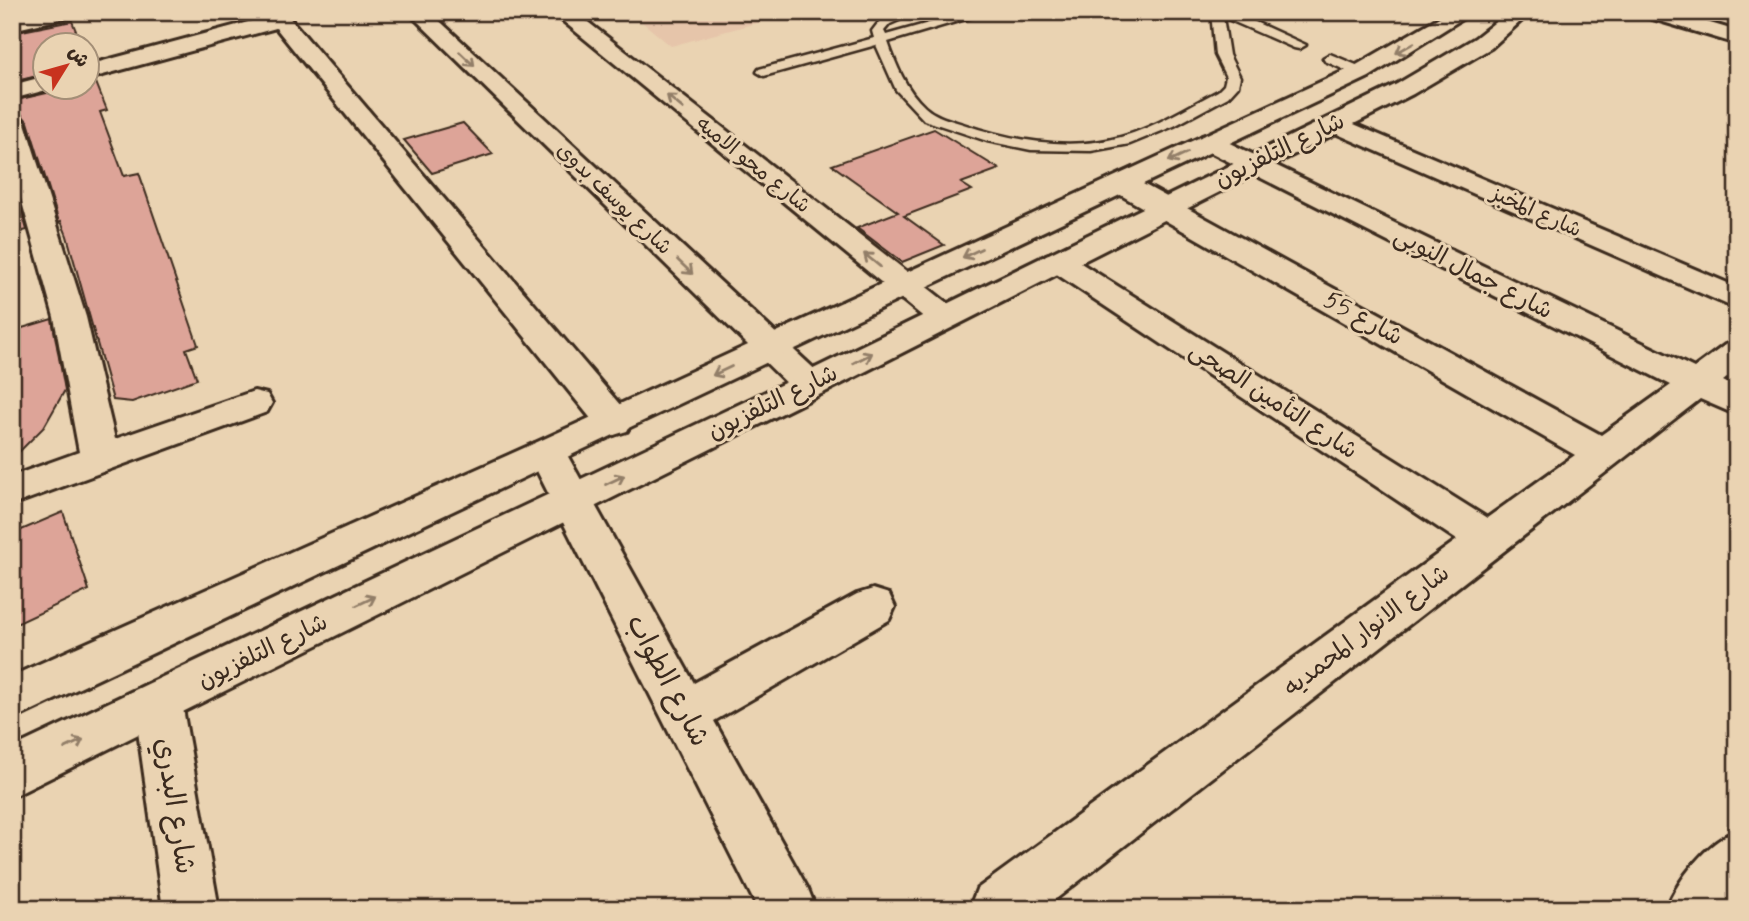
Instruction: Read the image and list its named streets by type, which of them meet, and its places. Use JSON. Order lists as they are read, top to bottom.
{
  "streets": {
    "street": [
      "شارع التلفزيون",
      "شارع محو الاميه",
      "شارع يوسف بدوى",
      "شارع المخبز",
      "شارع جمال النوبى",
      "شارع 55",
      "شارع التأمين الصحى",
      "شارع الانوار المحمديه",
      "شارع الطواب",
      "شارع البدري"
    ]
  },
  "crossings": [
    ["شارع التلفزيون", "شارع محو الاميه"],
    ["شارع التلفزيون", "شارع يوسف بدوى"],
    ["شارع التلفزيون", "شارع المخبز"],
    ["شارع التلفزيون", "شارع جمال النوبى"],
    ["شارع التلفزيون", "شارع 55"],
    ["شارع التلفزيون", "شارع التأمين الصحى"],
    ["شارع التلفزيون", "شارع الطواب"],
    ["شارع التلفزيون", "شارع البدري"],
    ["شارع جمال النوبى", "شارع الانوار المحمديه"],
    ["شارع 55", "شارع الانوار المحمديه"],
    ["شارع التأمين الصحى", "شارع الانوار المحمديه"]
  ],
  "north": "top right"
}
